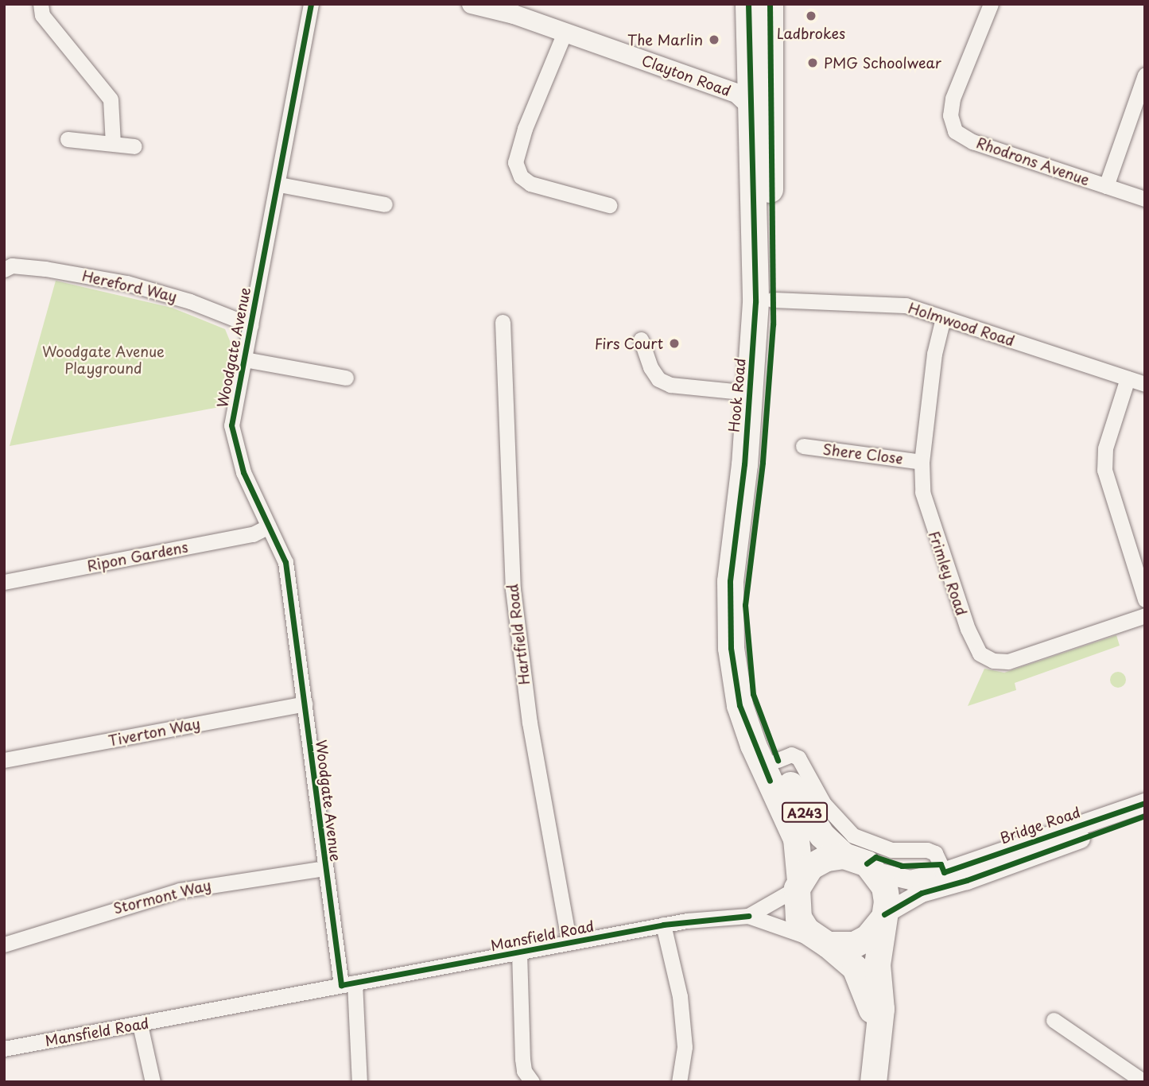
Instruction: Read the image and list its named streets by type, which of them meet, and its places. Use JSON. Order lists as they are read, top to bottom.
{
  "streets": {
    "highway": ["Hook Road", "A243"],
    "street": [
      "Clayton Road",
      "Rhodrons Avenue",
      "Hereford Way",
      "Holmwood Road",
      "Woodgate Avenue",
      "Shere Close",
      "Ripon Gardens",
      "Frimley Road",
      "Hartfield Road",
      "Tiverton Way",
      "Bridge Road",
      "Stormont Way",
      "Mansfield Road"
    ]
  },
  "crossings": [
    ["Clayton Road", "Hook Road"],
    ["Hereford Way", "Woodgate Avenue"],
    ["Holmwood Road", "Hook Road"],
    ["Holmwood Road", "Frimley Road"],
    ["Woodgate Avenue", "Ripon Gardens"],
    ["Woodgate Avenue", "Tiverton Way"],
    ["Woodgate Avenue", "Stormont Way"],
    ["Woodgate Avenue", "Mansfield Road"],
    ["Hook Road", "A243"],
    ["Hook Road", "Bridge Road"],
    ["Hook Road", "Mansfield Road"],
    ["Shere Close", "Frimley Road"],
    ["Hartfield Road", "Mansfield Road"],
    ["A243", "Bridge Road"],
    ["A243", "Mansfield Road"],
    ["Bridge Road", "Mansfield Road"]
  ],
  "parks": ["Woodgate Avenue Playground"],
  "places": [
    "Ladbrokes",
    "The Marlin",
    "PMG Schoolwear",
    "Firs Court"
  ]
}
